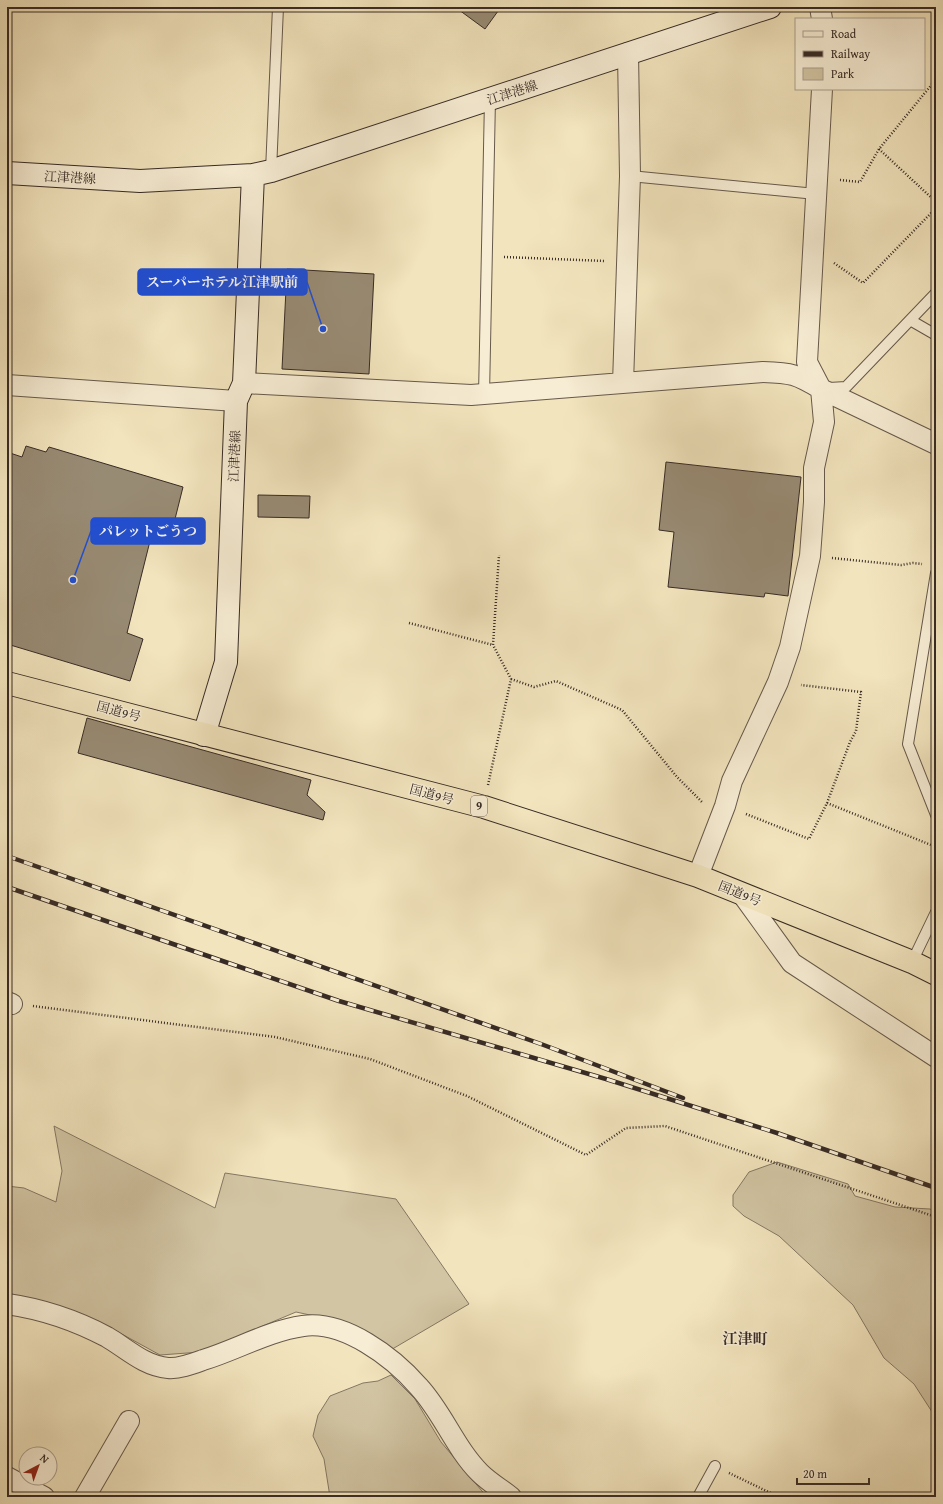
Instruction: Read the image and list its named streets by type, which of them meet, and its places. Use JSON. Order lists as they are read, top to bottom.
{
  "streets": {
    "highway": ["国道9号", "9"],
    "main road": ["江津港線"]
  },
  "crossings": [
    ["江津港線", "国道9号"]
  ],
  "districts": ["江津町"],
  "places": ["スーパーホテル江津駅前", "パレットごうつ"],
  "legend": ["Road", "Railway", "Park"],
  "scale_bar": "20 m",
  "north": "top right"
}
